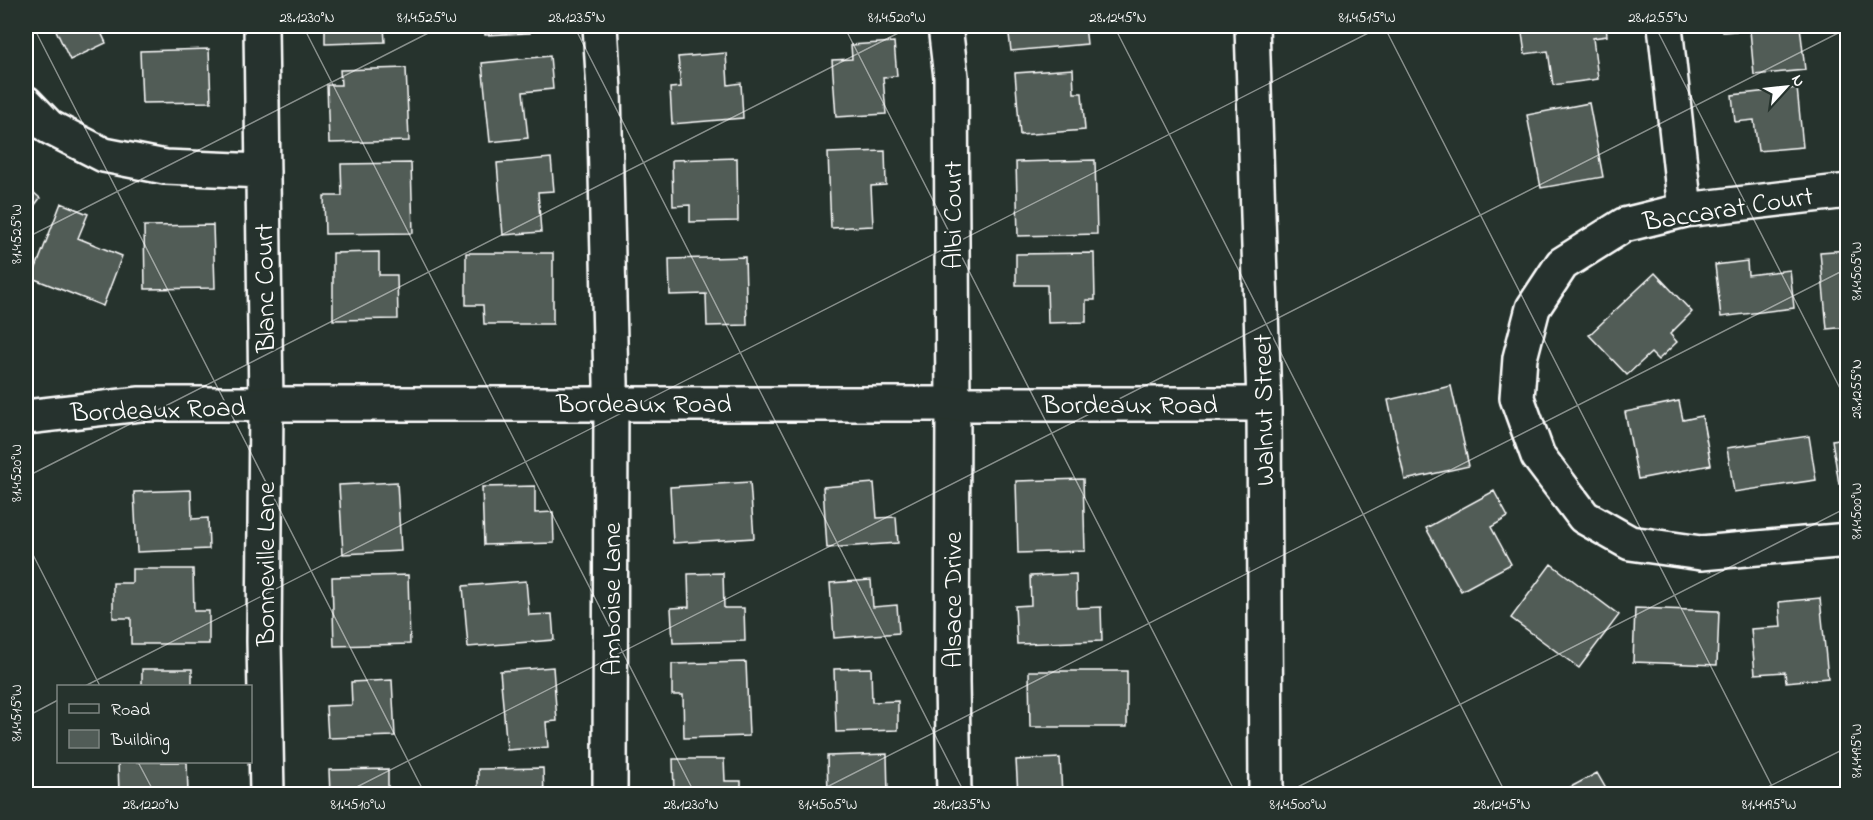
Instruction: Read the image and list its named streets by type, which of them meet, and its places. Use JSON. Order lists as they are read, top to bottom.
{
  "streets": {
    "street": [
      "Baccarat Court",
      "Albi Court",
      "Blanc Court",
      "Bordeaux Road",
      "Walnut Street",
      "Bonneville Lane",
      "Amboise Lane",
      "Alsace Drive"
    ]
  },
  "crossings": [
    ["Albi Court", "Bordeaux Road"],
    ["Albi Court", "Alsace Drive"],
    ["Blanc Court", "Bordeaux Road"],
    ["Blanc Court", "Bonneville Lane"],
    ["Bordeaux Road", "Walnut Street"],
    ["Bordeaux Road", "Bonneville Lane"],
    ["Bordeaux Road", "Amboise Lane"],
    ["Bordeaux Road", "Alsace Drive"]
  ],
  "legend": ["Road", "Building"],
  "north": "top right",
  "coordinates": [
    "28.1230°N",
    "81.4525°W",
    "28.1235°N",
    "81.4520°W",
    "28.1245°N",
    "81.4515°W",
    "28.1255°N",
    "81.4505°W",
    "81.4500°W",
    "81.4495°W",
    "28.1220°N",
    "81.4510°W"
  ]
}
